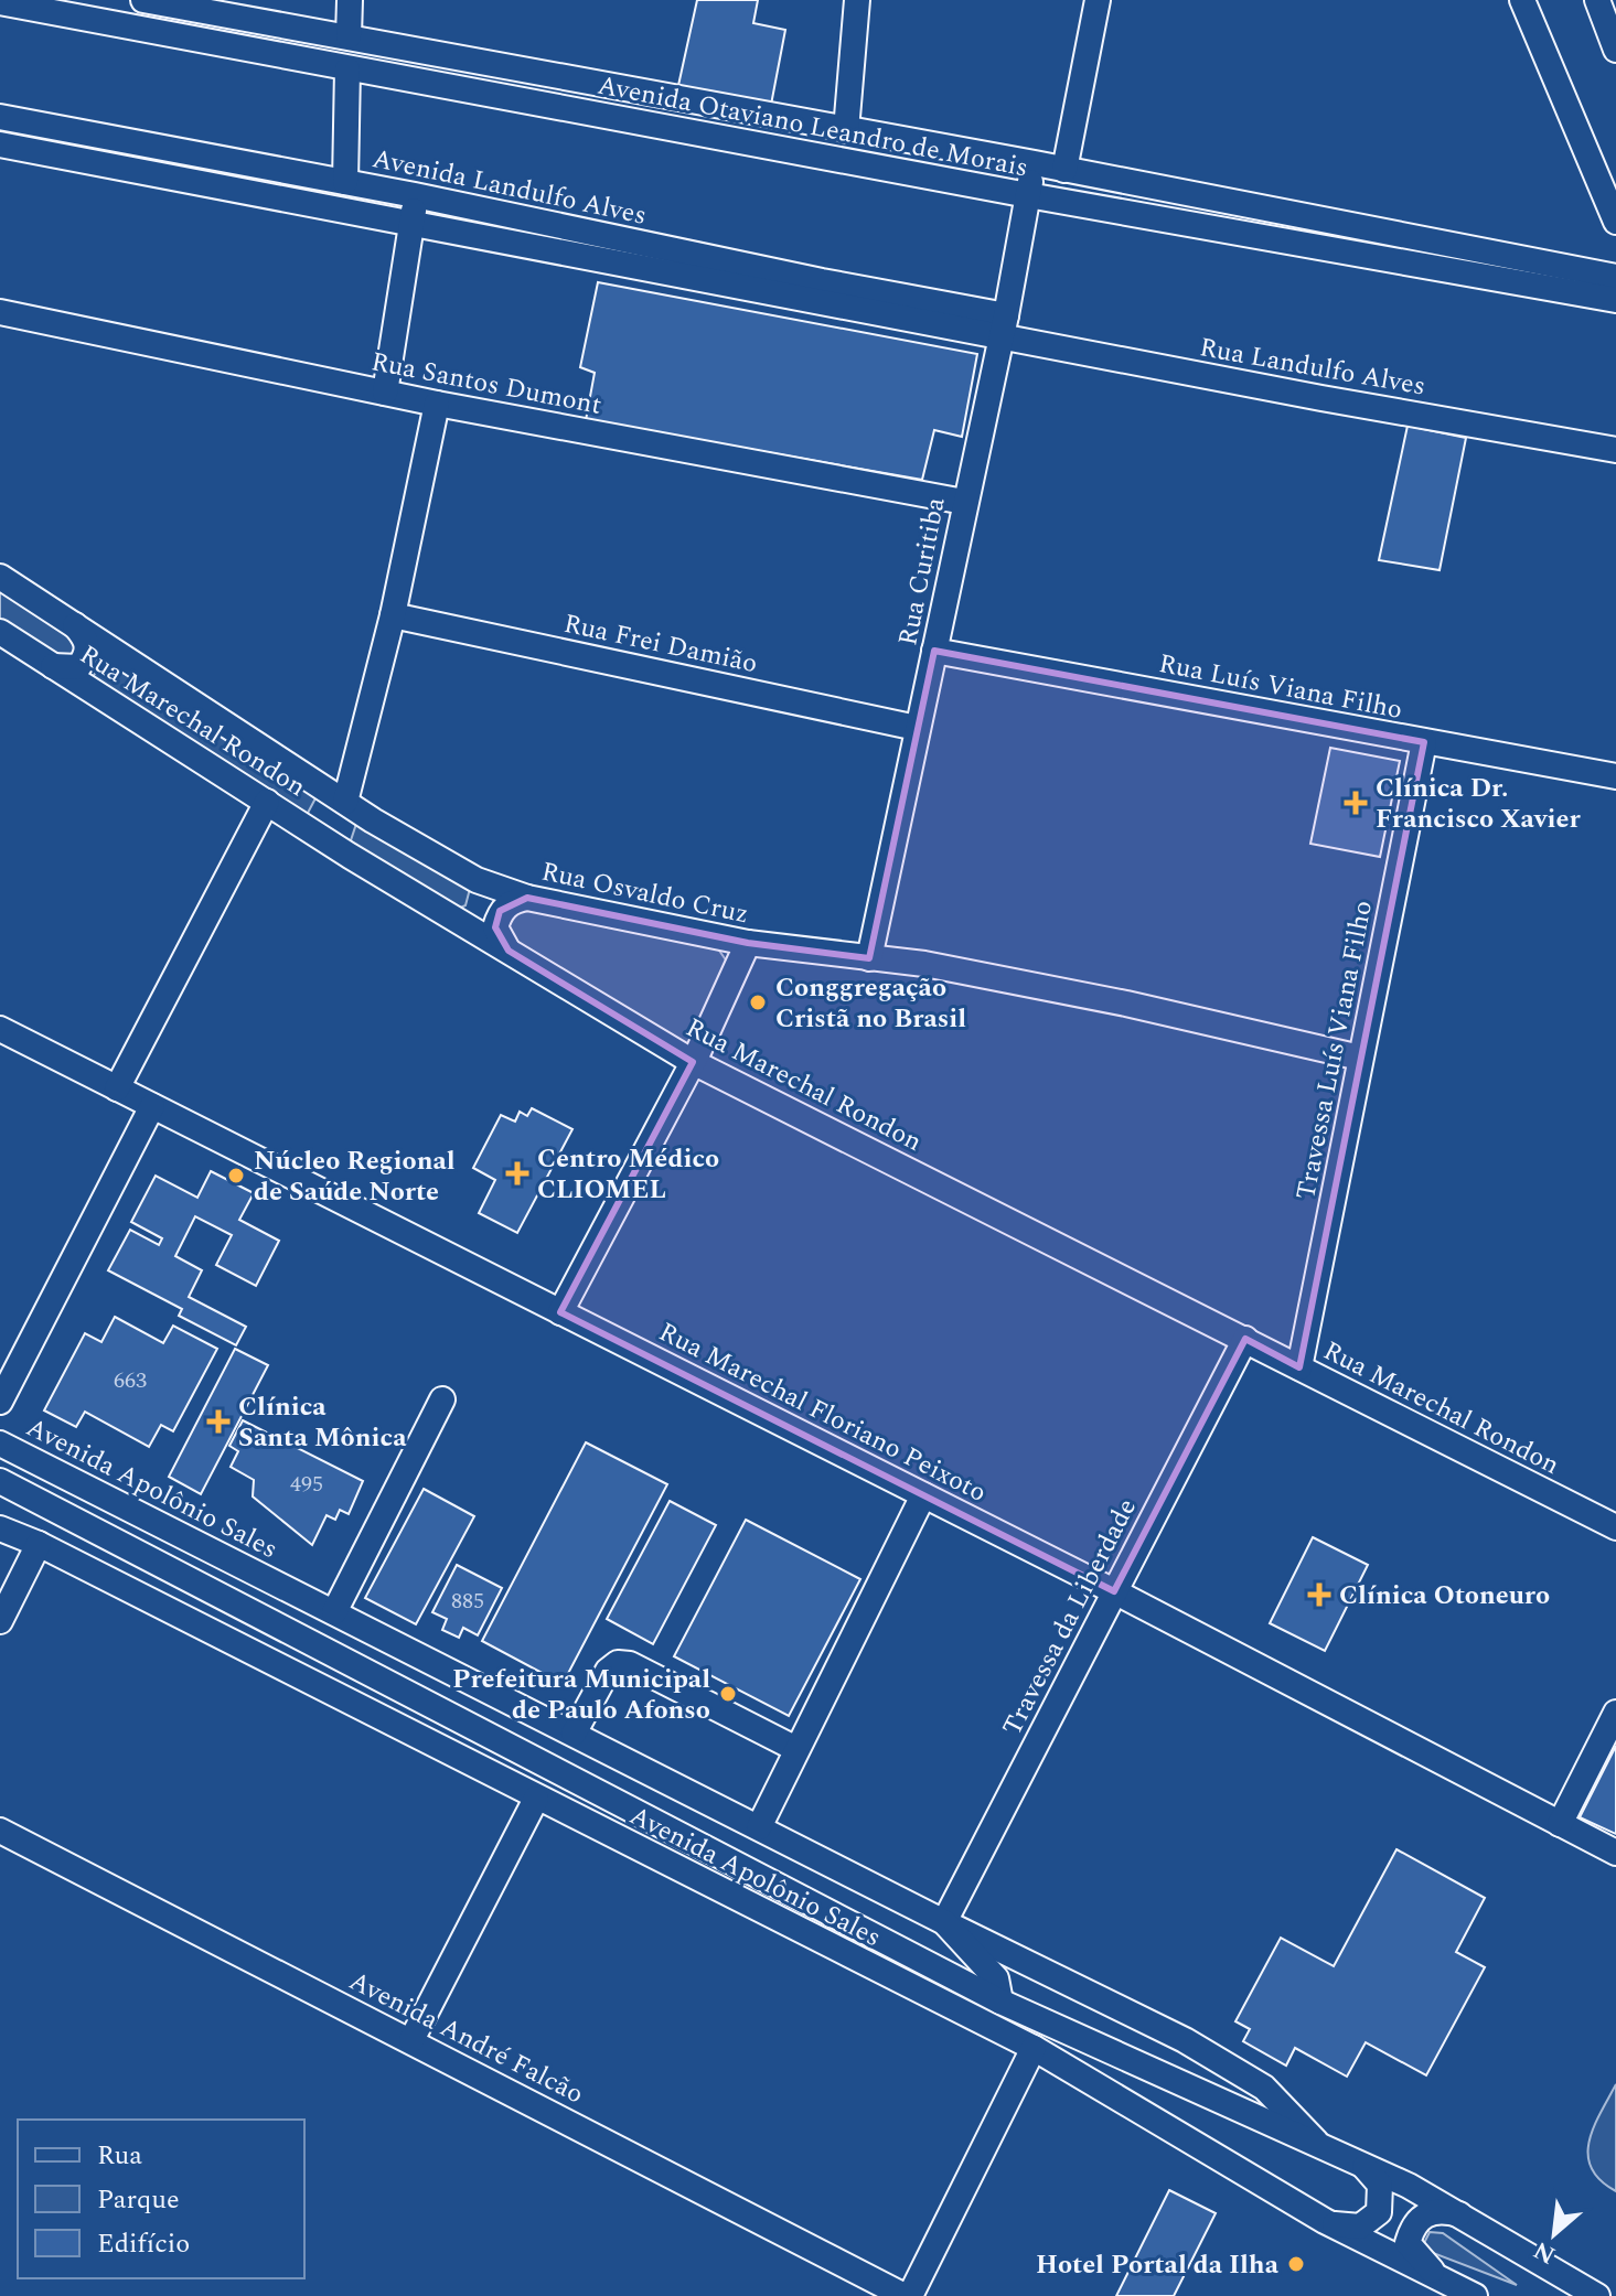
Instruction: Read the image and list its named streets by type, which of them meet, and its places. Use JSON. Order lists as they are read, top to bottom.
{
  "streets": {
    "street": [
      "Avenida Otaviano Leandro de Morais",
      "Avenida Landulfo Alves",
      "Rua Landulfo Alves",
      "Rua Santos Dumont",
      "Rua Curitiba",
      "Rua Frei Damião",
      "Rua Luís Viana Filho",
      "Rua Marechal Rondon",
      "Rua Osvaldo Cruz",
      "Travessa Luís Viana Filho",
      "Rua Marechal Floriano Peixoto",
      "Avenida Apolônio Sales",
      "Travessa da Liberdade",
      "Avenida André Falcão"
    ]
  },
  "crossings": [
    ["Avenida Otaviano Leandro de Morais", "Rua Curitiba"],
    ["Avenida Landulfo Alves", "Rua Landulfo Alves"],
    ["Avenida Landulfo Alves", "Rua Curitiba"],
    ["Rua Landulfo Alves", "Rua Curitiba"],
    ["Rua Santos Dumont", "Rua Curitiba"],
    ["Rua Curitiba", "Rua Frei Damião"],
    ["Rua Curitiba", "Rua Luís Viana Filho"],
    ["Rua Curitiba", "Rua Osvaldo Cruz"],
    ["Rua Luís Viana Filho", "Travessa Luís Viana Filho"],
    ["Rua Marechal Rondon", "Travessa Luís Viana Filho"],
    ["Rua Marechal Rondon", "Travessa da Liberdade"],
    ["Rua Osvaldo Cruz", "Travessa Luís Viana Filho"],
    ["Rua Marechal Floriano Peixoto", "Travessa da Liberdade"],
    ["Avenida Apolônio Sales", "Travessa da Liberdade"]
  ],
  "places": {
    "health": [
      "Clínica Dr. Francisco Xavier",
      "Centro Médico CLIOMEL",
      "Clínica Santa Mônica",
      "Clínica Otoneuro"
    ],
    "other": [
      "Conggregação Cristã no Brasil",
      "Núcleo Regional de Saúde Norte",
      "Prefeitura Municipal de Paulo Afonso",
      "Hotel Portal da Ilha"
    ]
  },
  "house_numbers": ["663", "495", "885"],
  "legend": ["Rua", "Parque", "Edifício"],
  "north": "bottom left"
}
